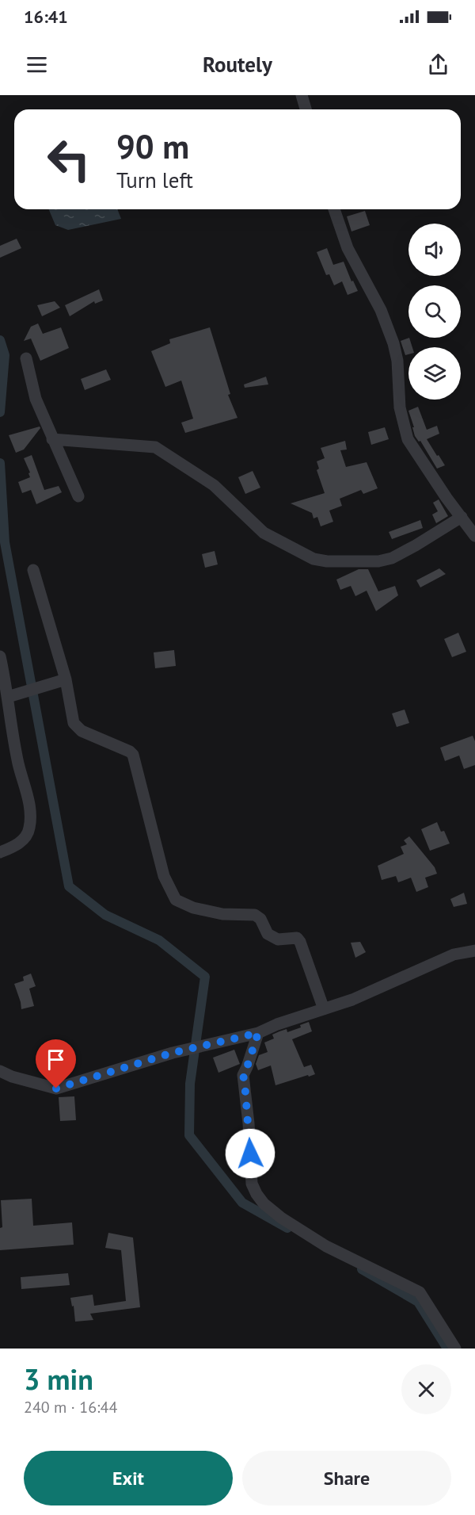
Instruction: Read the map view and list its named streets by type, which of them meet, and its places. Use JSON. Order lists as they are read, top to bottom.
{
  "page": {
    "status": "16:41",
    "header": "Routely",
    "turn": ["90 m", "Turn left"],
    "heading": ["3 min", "240 m · 16:44"],
    "buttons": ["Exit", "Share"]
  }
}
